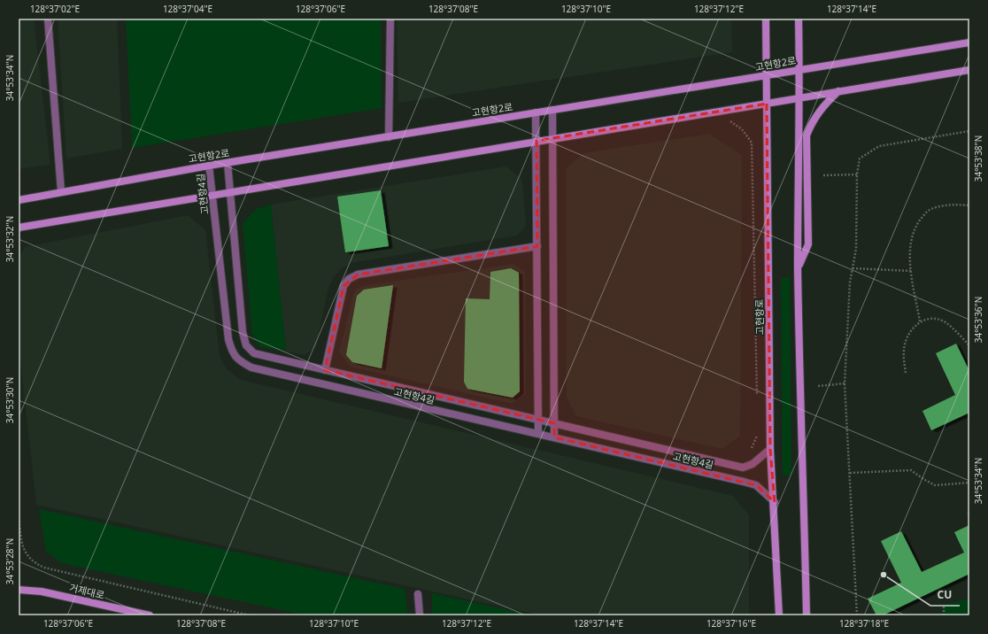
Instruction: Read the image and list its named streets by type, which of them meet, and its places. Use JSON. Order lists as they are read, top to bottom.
{
  "streets": {
    "street": [
      "고현항2로",
      "고현항4길",
      "고현항로",
      "거제대로"
    ]
  },
  "crossings": [
    ["고현항2로", "고현항4길"],
    ["고현항2로", "고현항로"],
    ["고현항4길", "고현항로"]
  ],
  "places": ["CU"],
  "coordinates": [
    "128°37'02\"E",
    "128°37'04\"E",
    "128°37'06\"E",
    "128°37'08\"E",
    "128°37'10\"E",
    "128°37'12\"E",
    "128°37'14\"E",
    "34°53'34\"N",
    "34°53'38\"N",
    "34°53'32\"N",
    "34°53'36\"N",
    "34°53'30\"N",
    "34°53'28\"N",
    "128°37'16\"E",
    "128°37'18\"E"
  ]
}
